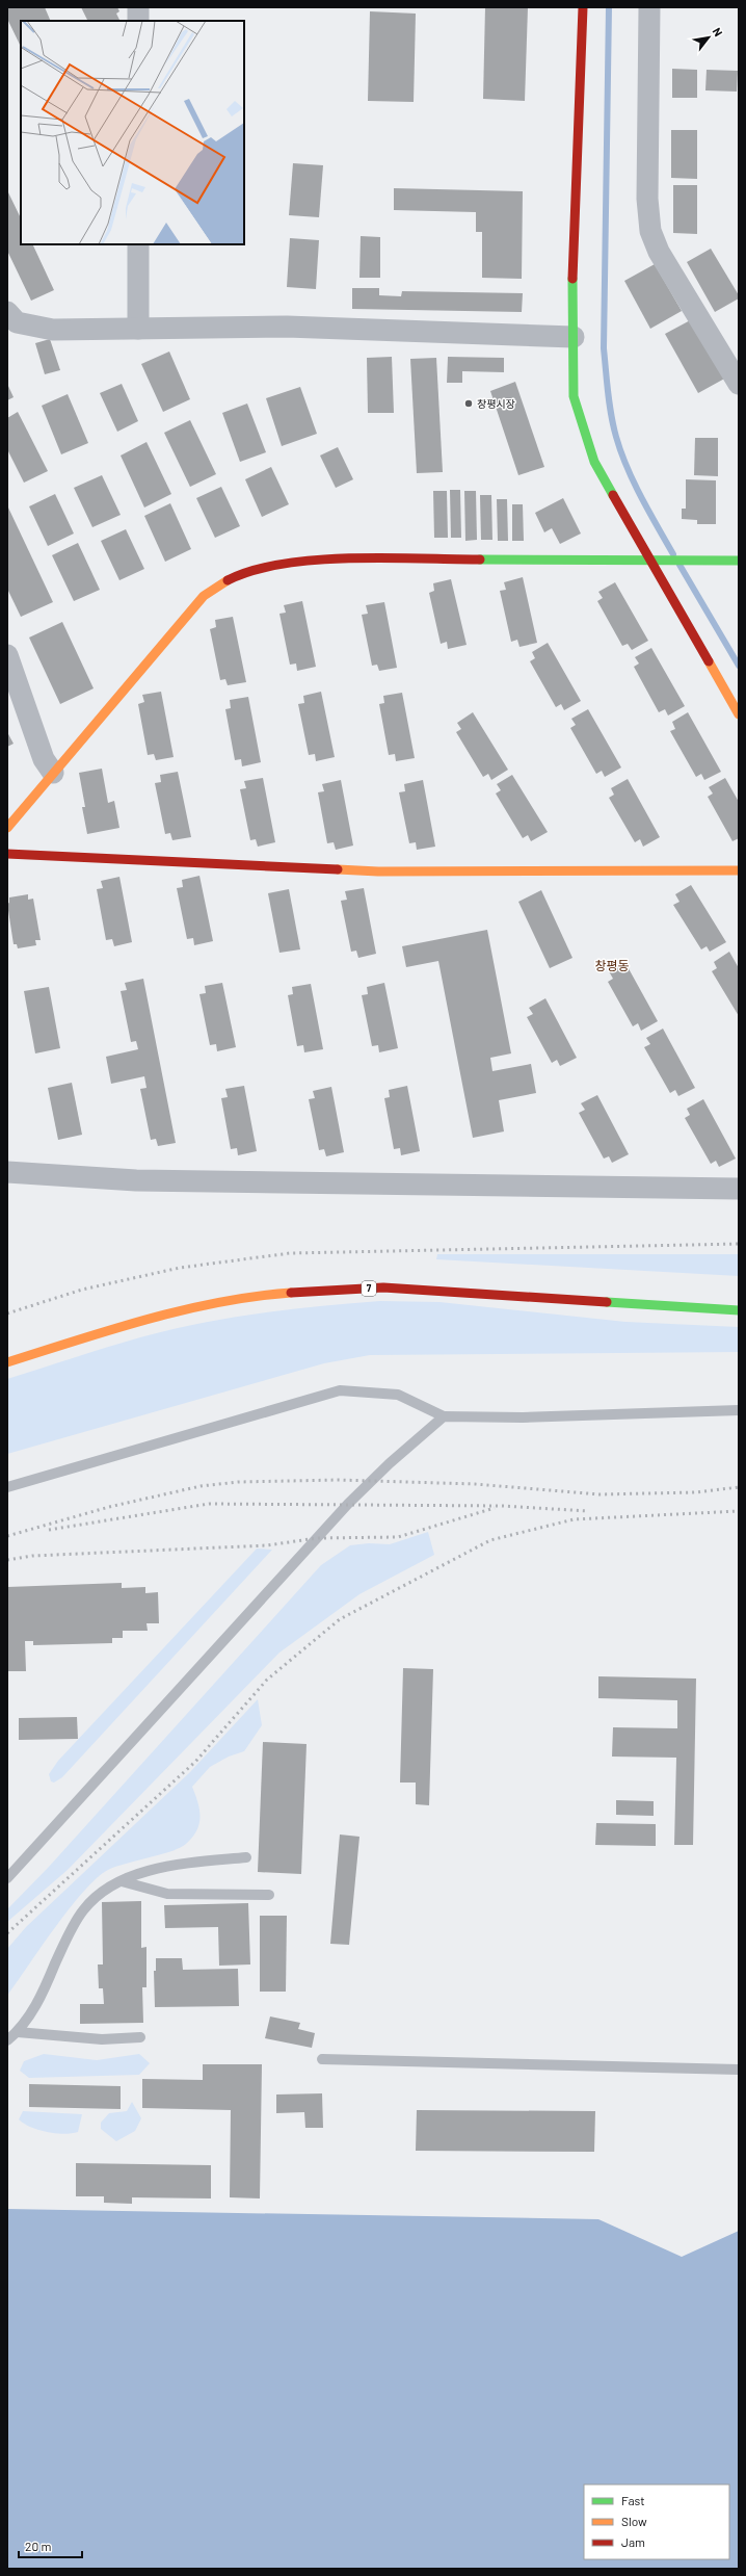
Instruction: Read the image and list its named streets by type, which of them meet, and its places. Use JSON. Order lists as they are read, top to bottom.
{
  "streets": {
    "main road": ["7"]
  },
  "districts": ["창평동"],
  "places": ["창평시장"],
  "legend": ["Fast", "Slow", "Jam"],
  "scale_bar": "20 m",
  "north": "top right"
}
